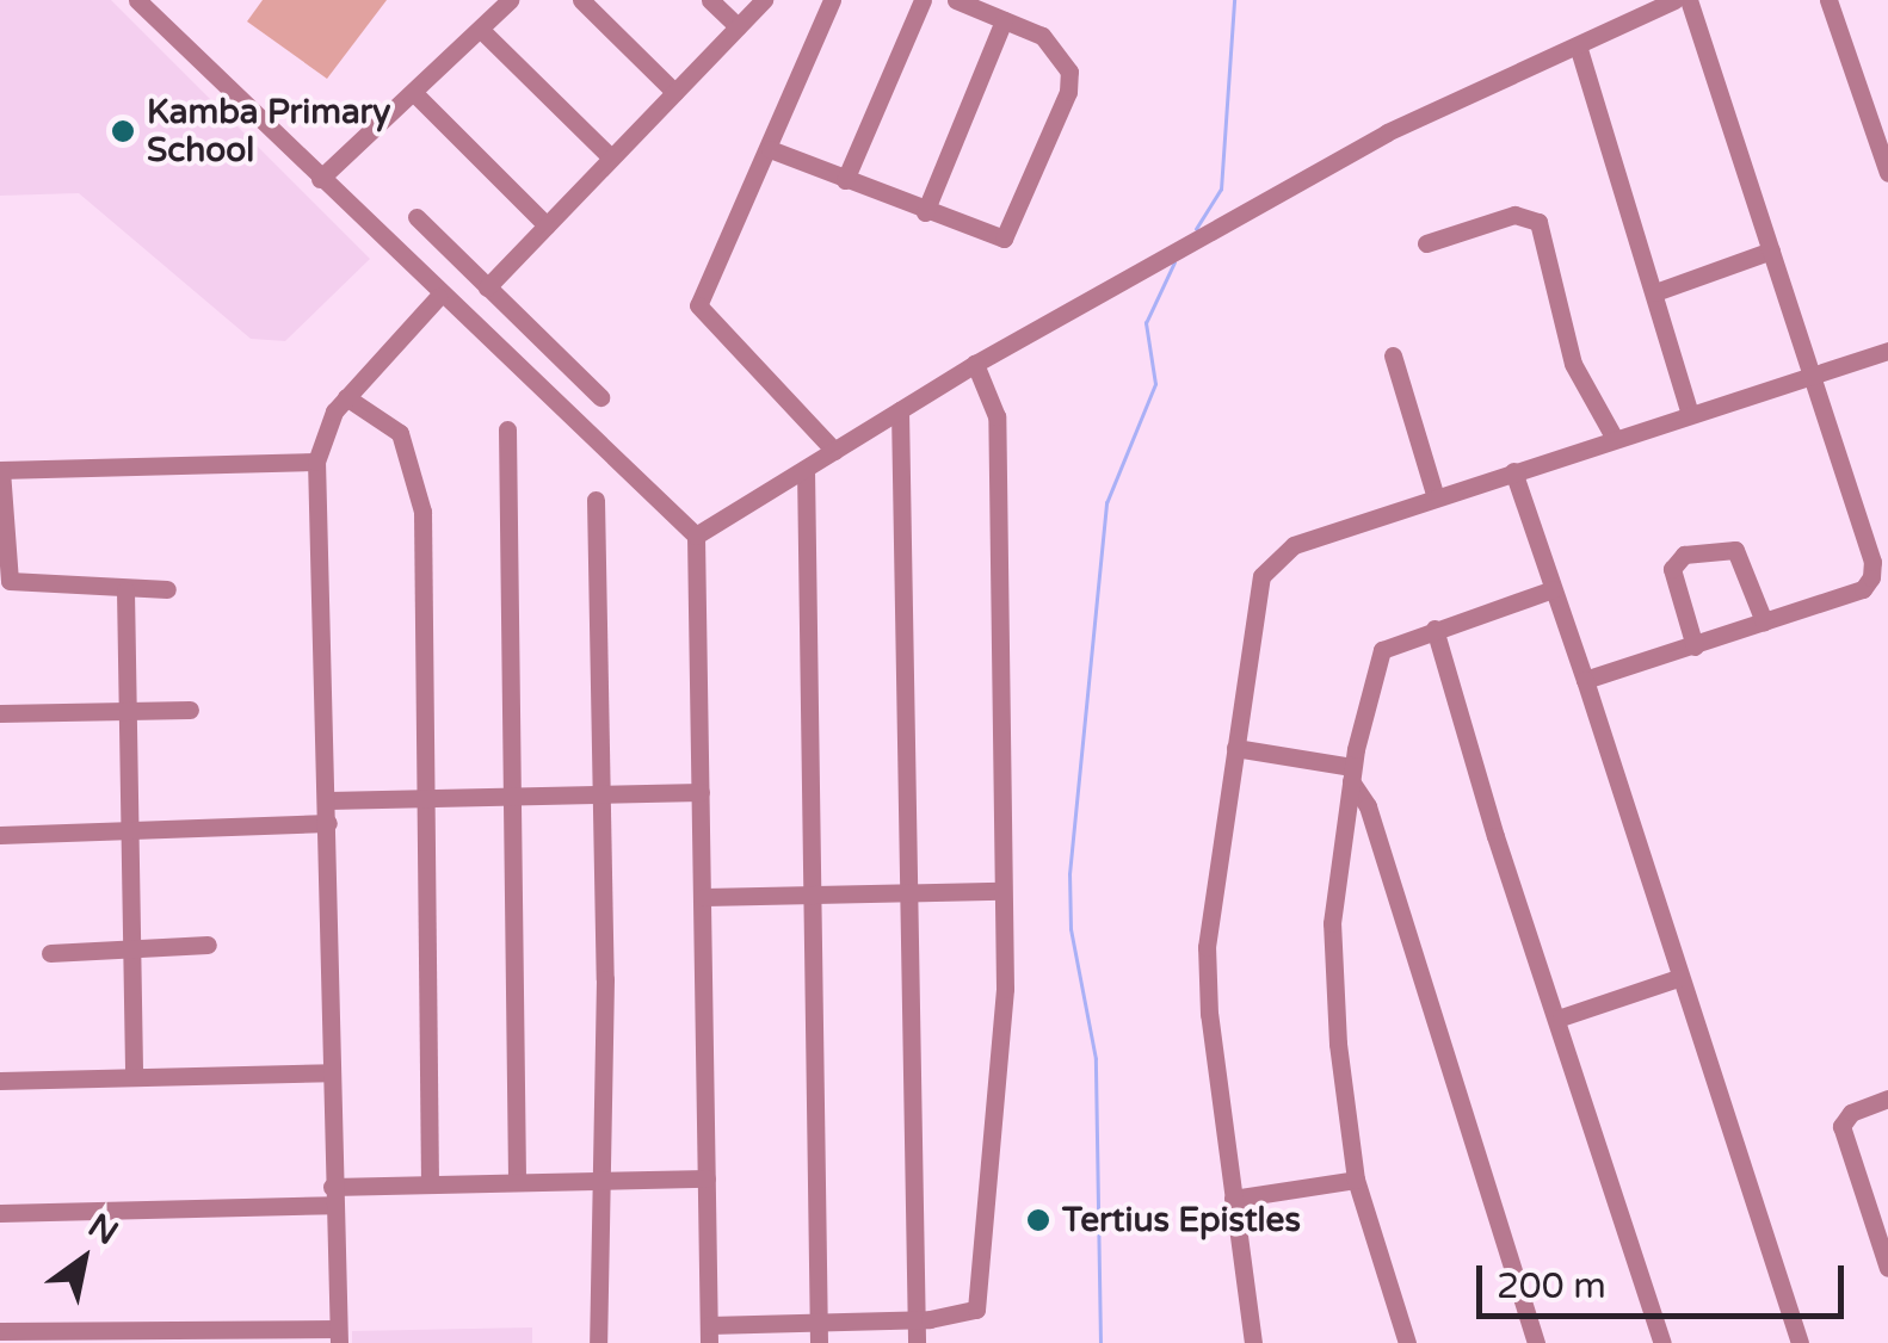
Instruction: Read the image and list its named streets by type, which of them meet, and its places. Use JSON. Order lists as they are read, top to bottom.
{
  "places": ["Kamba Primary School", "Tertius Epistles"],
  "scale_bar": "200 m",
  "north": "top right"
}
